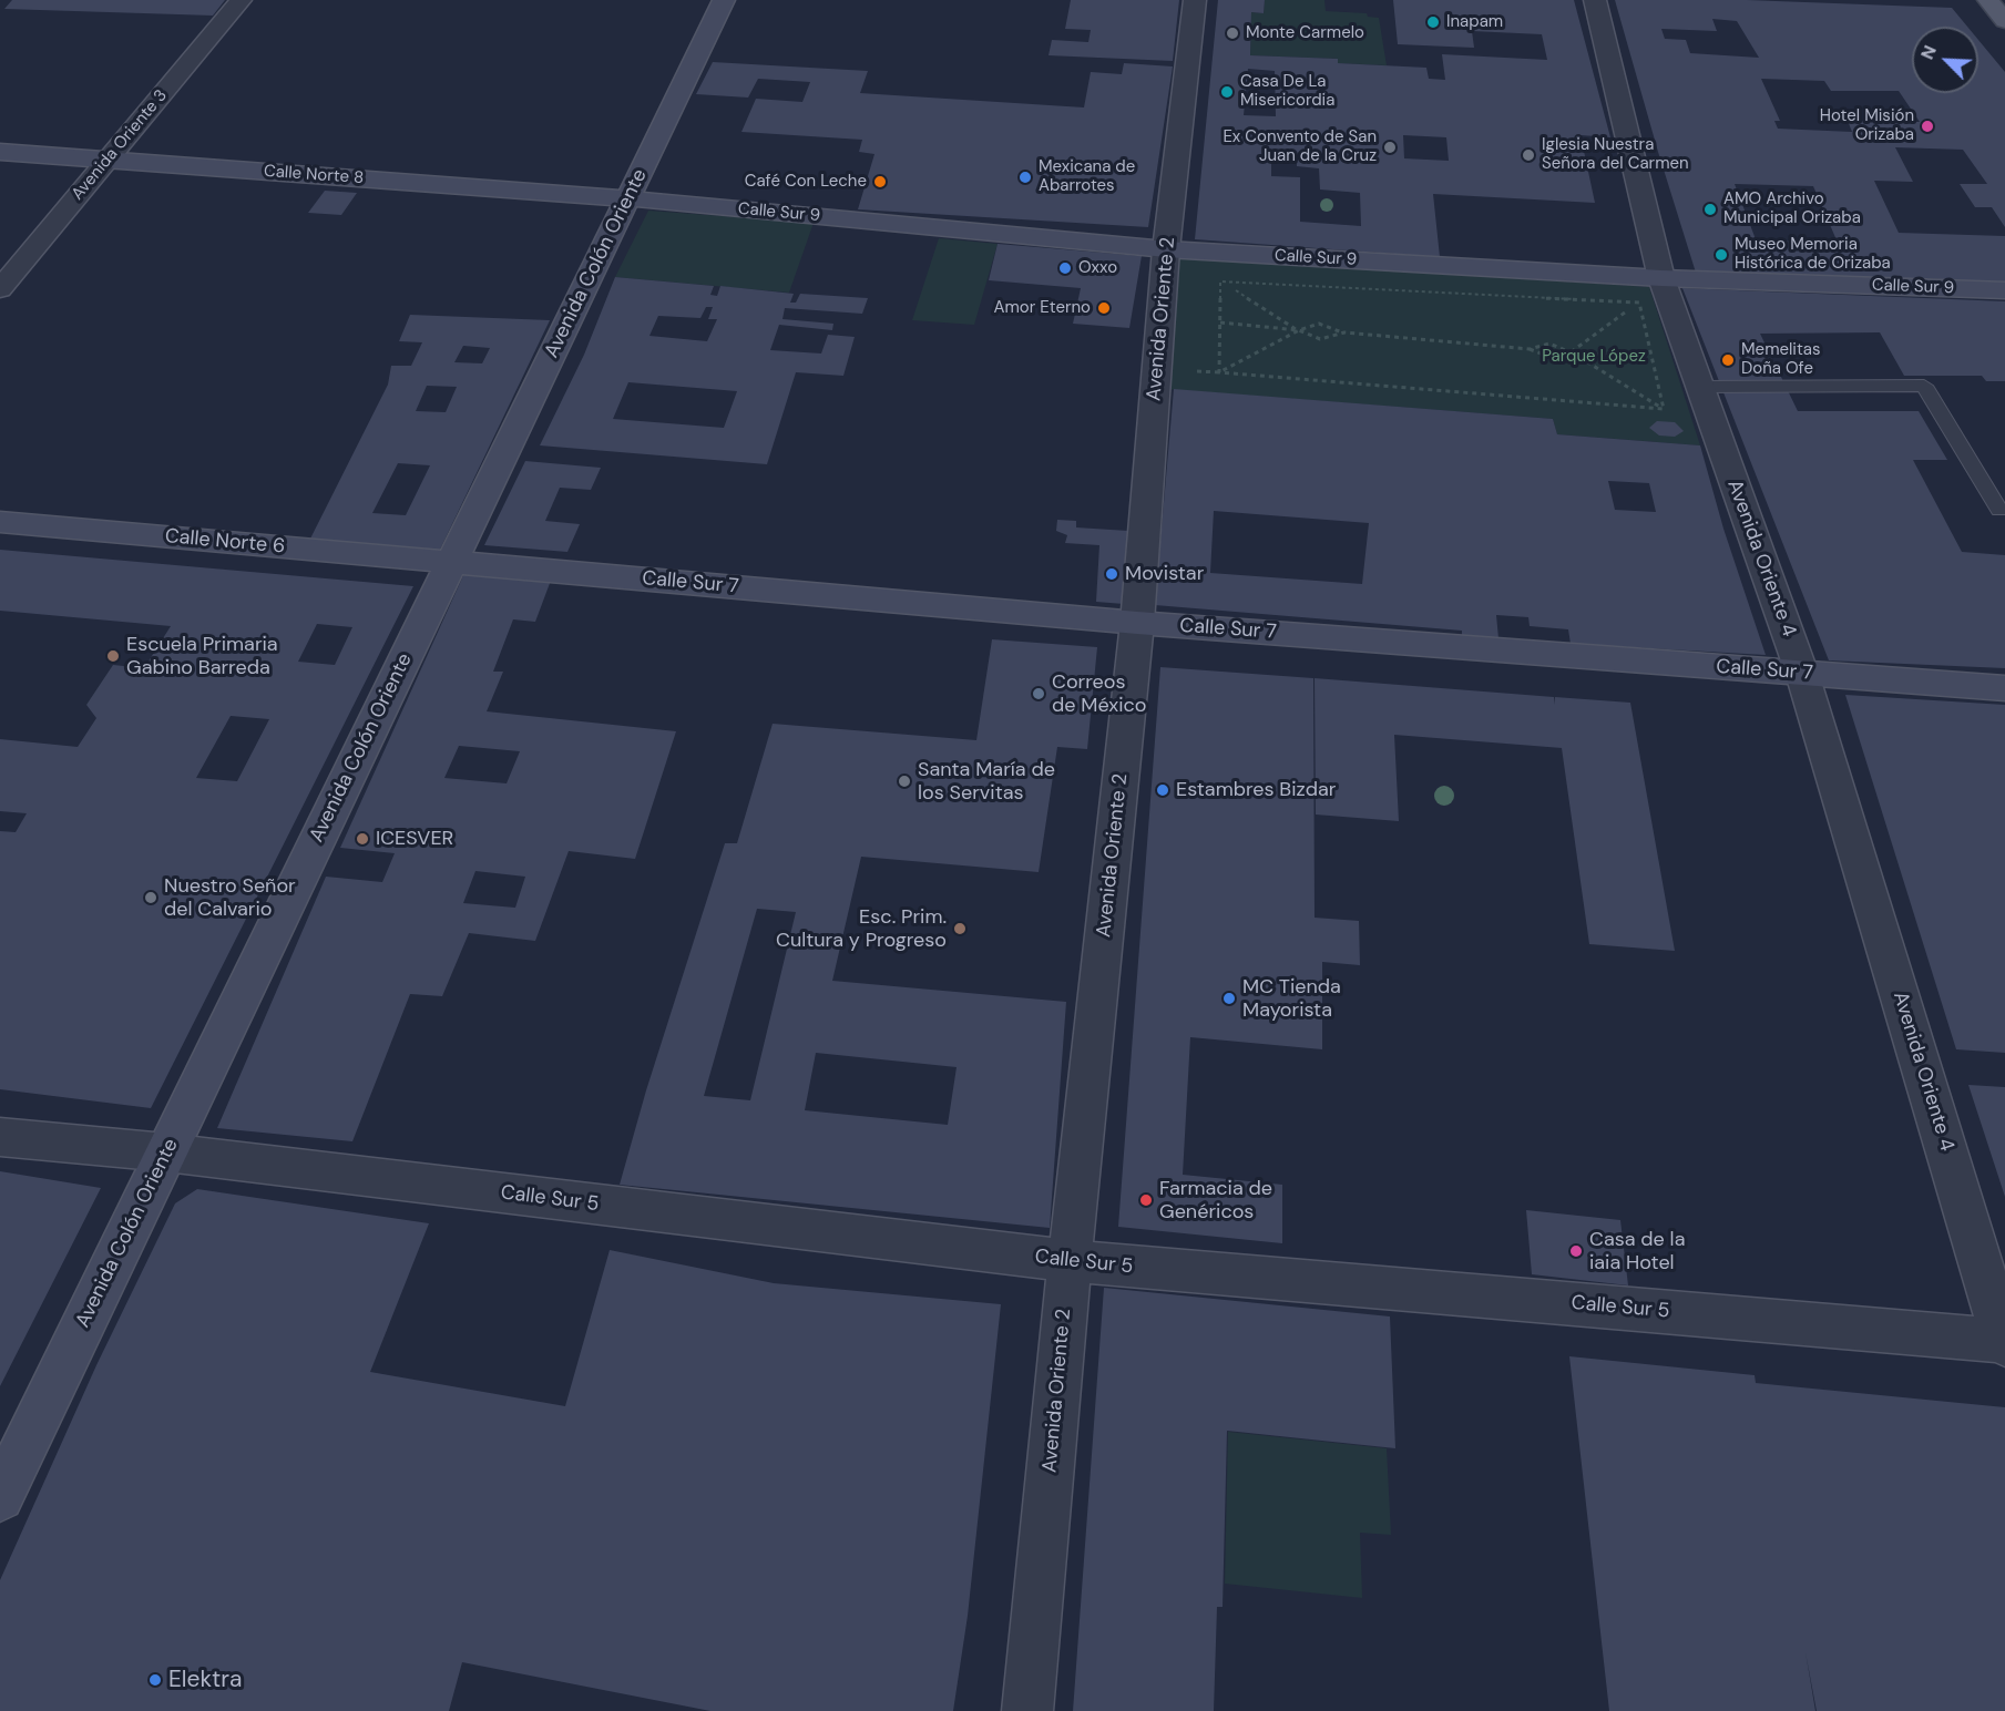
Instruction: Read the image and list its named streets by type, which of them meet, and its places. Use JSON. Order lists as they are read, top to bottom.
{
  "streets": {
    "street": [
      "Avenida Oriente 3",
      "Calle Norte 8",
      "Calle Sur 9",
      "Avenida Colón Oriente",
      "Avenida Oriente 2",
      "Calle Norte 6",
      "Avenida Oriente 4",
      "Calle Sur 7",
      "Calle Sur 5"
    ]
  },
  "crossings": [
    ["Avenida Oriente 3", "Calle Norte 8"],
    ["Calle Norte 8", "Calle Sur 9"],
    ["Calle Norte 8", "Avenida Colón Oriente"],
    ["Calle Sur 9", "Avenida Colón Oriente"],
    ["Calle Sur 9", "Avenida Oriente 2"],
    ["Calle Sur 9", "Avenida Oriente 4"],
    ["Avenida Colón Oriente", "Calle Norte 6"],
    ["Avenida Colón Oriente", "Calle Sur 7"],
    ["Avenida Colón Oriente", "Calle Sur 5"],
    ["Avenida Oriente 2", "Calle Sur 7"],
    ["Avenida Oriente 2", "Calle Sur 5"],
    ["Calle Norte 6", "Calle Sur 7"],
    ["Avenida Oriente 4", "Calle Sur 7"],
    ["Avenida Oriente 4", "Calle Sur 5"]
  ],
  "parks": ["Parque López"],
  "places": [
    "Inapam",
    "Monte Carmelo",
    "Casa De La Misericordia",
    "Hotel Misión Orizaba",
    "Ex Convento de San Juan de la Cruz",
    "Iglesia Nuestra Señora del Carmen",
    "Mexicana de Abarrotes",
    "Café Con Leche",
    "AMO Archivo Municipal Orizaba",
    "Museo Memoria Histórica de Orizaba",
    "Oxxo",
    "Amor Eterno",
    "Memelitas Doña Ofe",
    "Movistar",
    "Escuela Primaria Gabino Barreda",
    "Correos de México",
    "Santa María de los Servitas",
    "Estambres Bizdar",
    "ICESVER",
    "Nuestro Señor del Calvario",
    "Esc. Prim. Cultura y Progreso",
    "MC Tienda Mayorista",
    "Farmacia de Genéricos",
    "Casa de la iaia Hotel",
    "Elektra"
  ],
  "north": "top left"
}
